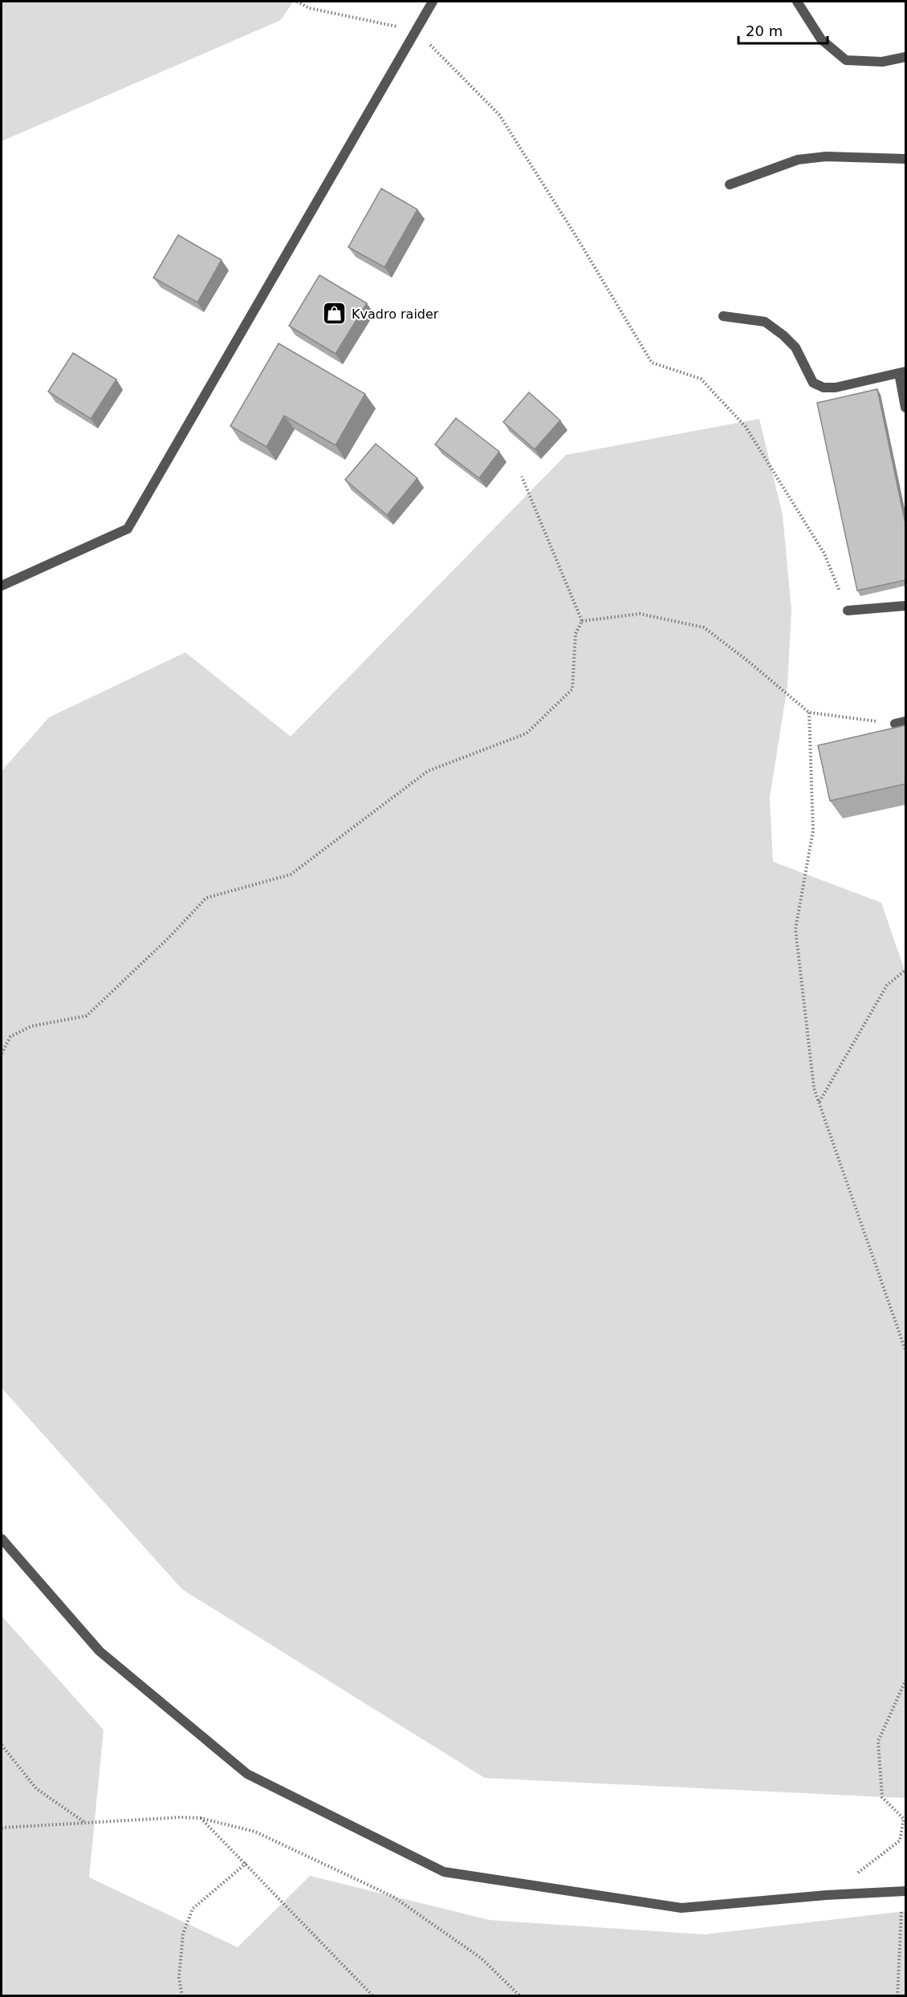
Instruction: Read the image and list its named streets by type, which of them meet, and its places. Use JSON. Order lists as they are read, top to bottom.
{
  "places": {
    "shop": ["Kvadro raider"]
  },
  "scale_bar": "20 m"
}
